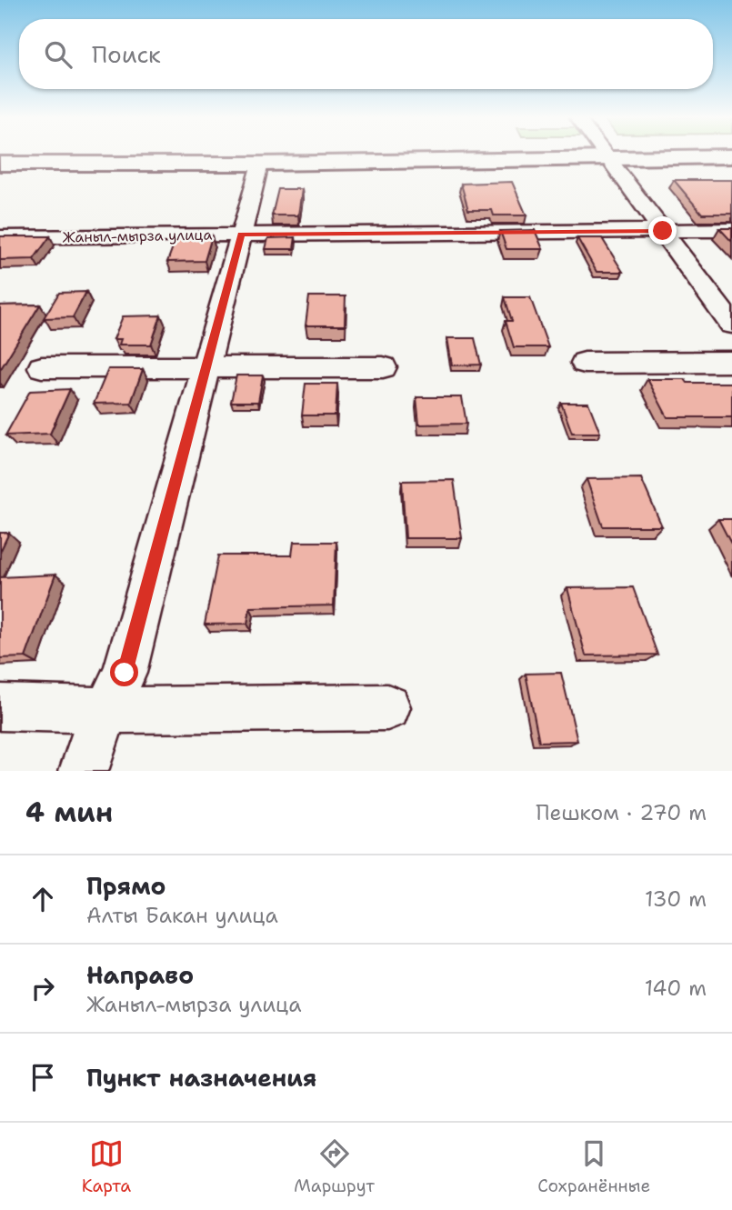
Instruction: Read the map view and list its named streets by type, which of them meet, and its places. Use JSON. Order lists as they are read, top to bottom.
{
  "streets": {
    "street": ["Жаныл-мырза улица"]
  },
  "page": {
    "search": "Поиск",
    "heading": ["4 мин", "Пешком · 270 m"],
    "list": [
      ["Прямо", "Алты Бакан улица", "130 m"],
      ["Направо", "Жаныл-мырза улица", "140 m"],
      "Пункт назначения"
    ],
    "nav": ["Карта", "Маршрут", "Сохранённые"]
  }
}
